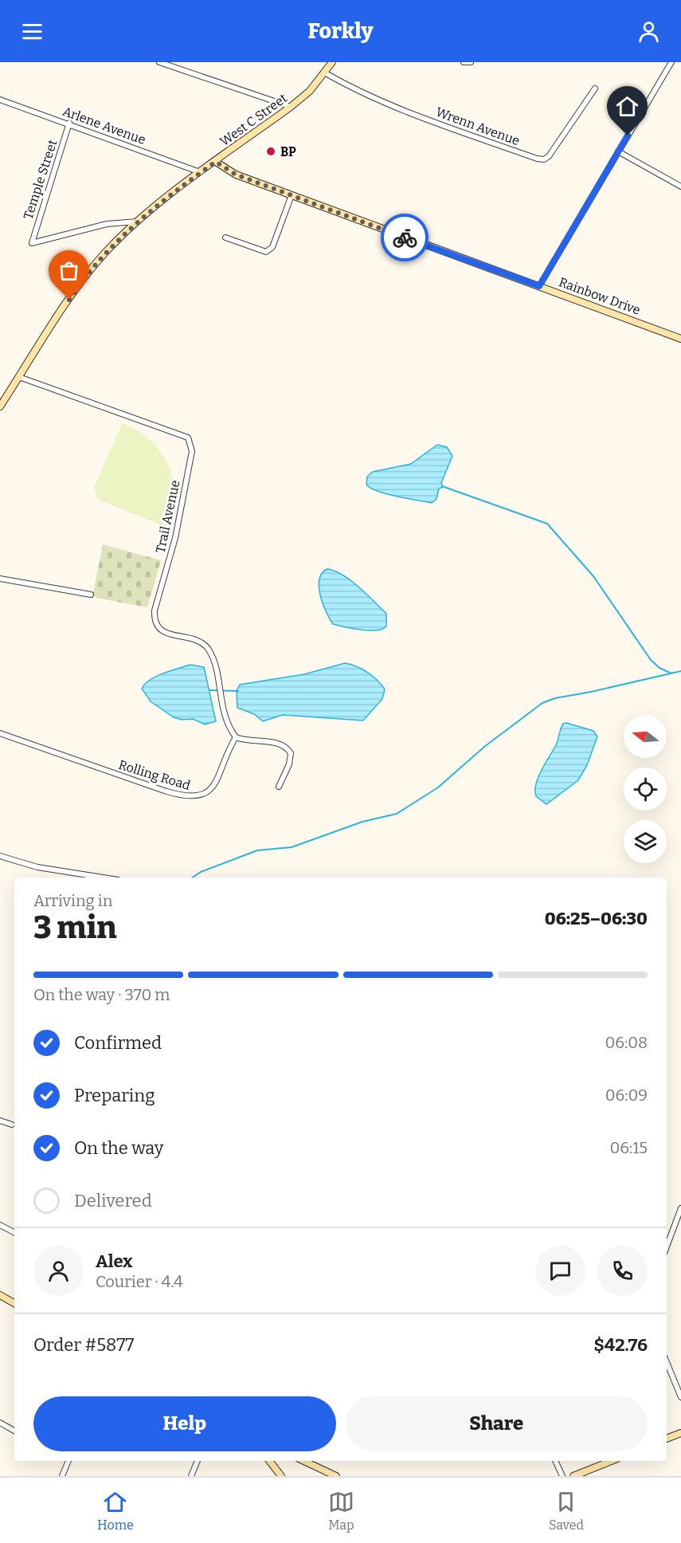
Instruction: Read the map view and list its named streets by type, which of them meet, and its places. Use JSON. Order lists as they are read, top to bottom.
{
  "streets": {
    "street": [
      "West C Street",
      "Arlene Avenue",
      "Wrenn Avenue",
      "Temple Street",
      "Rainbow Drive",
      "Trail Avenue",
      "Rolling Road"
    ]
  },
  "crossings": [
    ["West C Street", "Arlene Avenue"],
    ["West C Street", "Wrenn Avenue"],
    ["West C Street", "Temple Street"],
    ["West C Street", "Rainbow Drive"],
    ["West C Street", "Trail Avenue"],
    ["Arlene Avenue", "Temple Street"],
    ["Trail Avenue", "Rolling Road"]
  ],
  "places": ["BP"],
  "north": "left",
  "page": {
    "header": "Forkly",
    "heading": ["3 min", "Arriving in", "06:25–06:30"],
    "panel": [
      "Alex",
      "Courier · 4.4",
      "Order #5877",
      "$42.76"
    ],
    "bar": "On the way · 370 m",
    "list": [
      ["Confirmed", "06:08"],
      ["Preparing", "06:09"],
      ["On the way", "06:15"],
      "Delivered"
    ],
    "buttons": ["Help", "Share"],
    "tabs": ["Home", "Map", "Saved"]
  }
}
